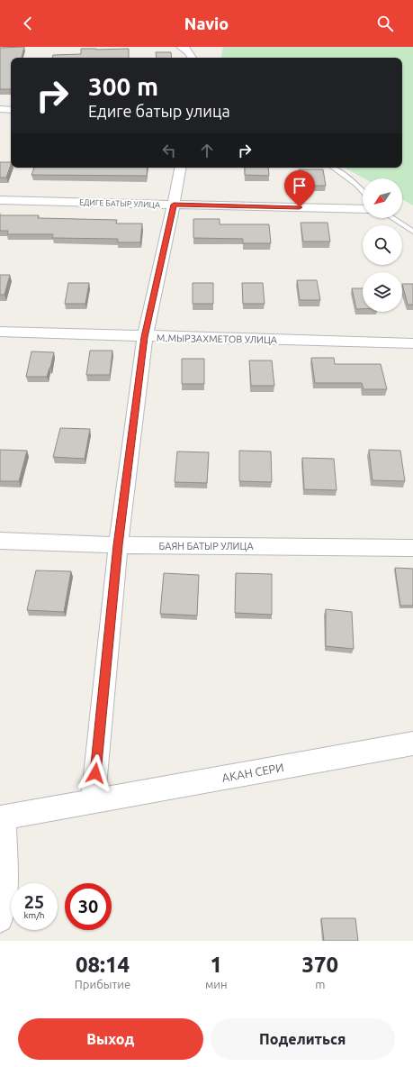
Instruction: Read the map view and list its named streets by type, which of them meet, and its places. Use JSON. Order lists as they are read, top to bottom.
{
  "streets": {
    "street": [
      "ЕДИГЕ БАТЫР УЛИЦА",
      "М.МЫРЗАХМЕТОВ УЛИЦА",
      "БАЯН БАТЫР УЛИЦА",
      "АКАН СЕРИ"
    ]
  },
  "north": "bottom left",
  "page": {
    "header": "Navio",
    "turn": ["300 m", "Едиге батыр улица"],
    "speed": "25 km/h",
    "limit": "30",
    "eta": [
      "08:14",
      "Прибытие",
      "1",
      "мин",
      "370",
      "m"
    ],
    "buttons": ["Выход", "Поделиться"]
  }
}
